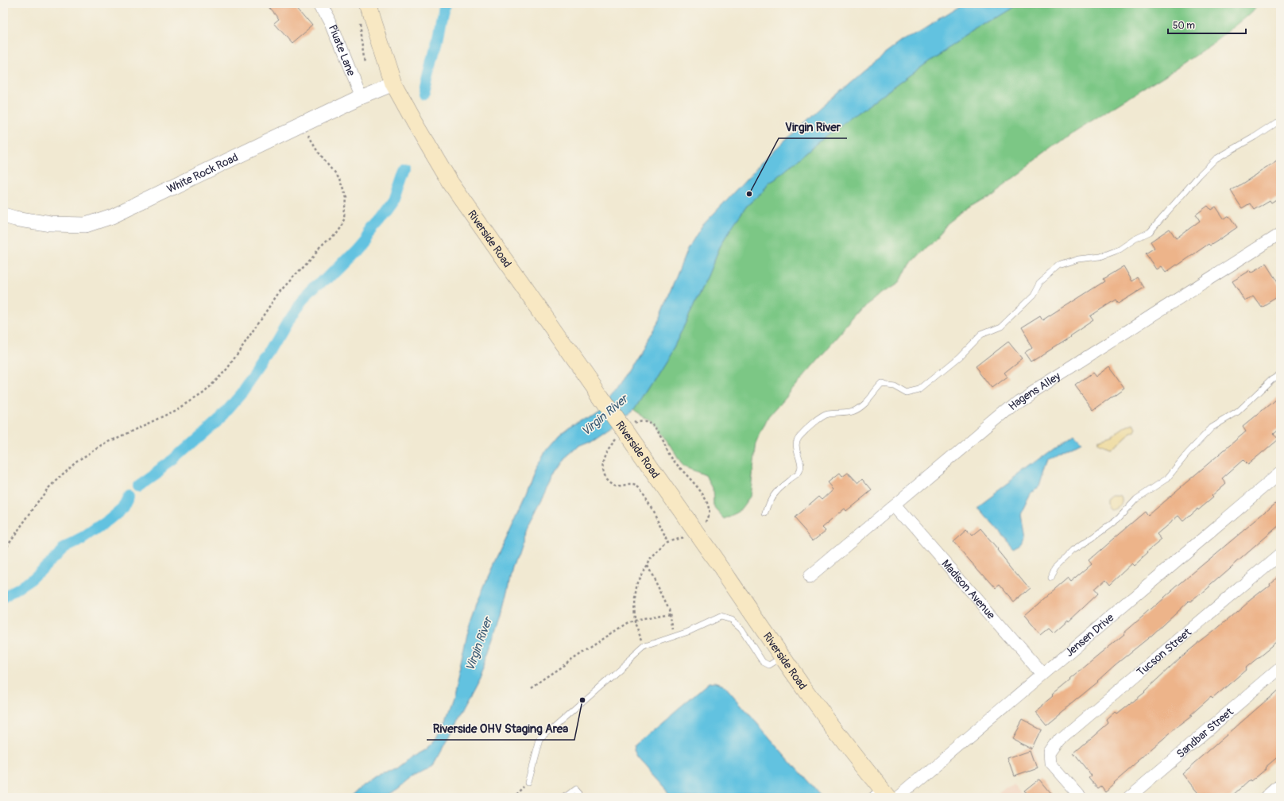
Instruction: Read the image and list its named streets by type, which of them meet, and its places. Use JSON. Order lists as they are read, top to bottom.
{
  "streets": {
    "main road": ["Riverside Road"],
    "street": [
      "Piuate Lane",
      "White Rock Road",
      "Hagens Alley",
      "Madison Avenue",
      "Jensen Drive",
      "Tucson Street",
      "Sandbar Street"
    ]
  },
  "crossings": [
    ["Piuate Lane", "White Rock Road"],
    ["White Rock Road", "Riverside Road"],
    ["Hagens Alley", "Madison Avenue"],
    ["Madison Avenue", "Jensen Drive"]
  ],
  "water": ["Virgin River"],
  "places": ["Virgin River", "Riverside OHV Staging Area"],
  "scale_bar": "50 m"
}
